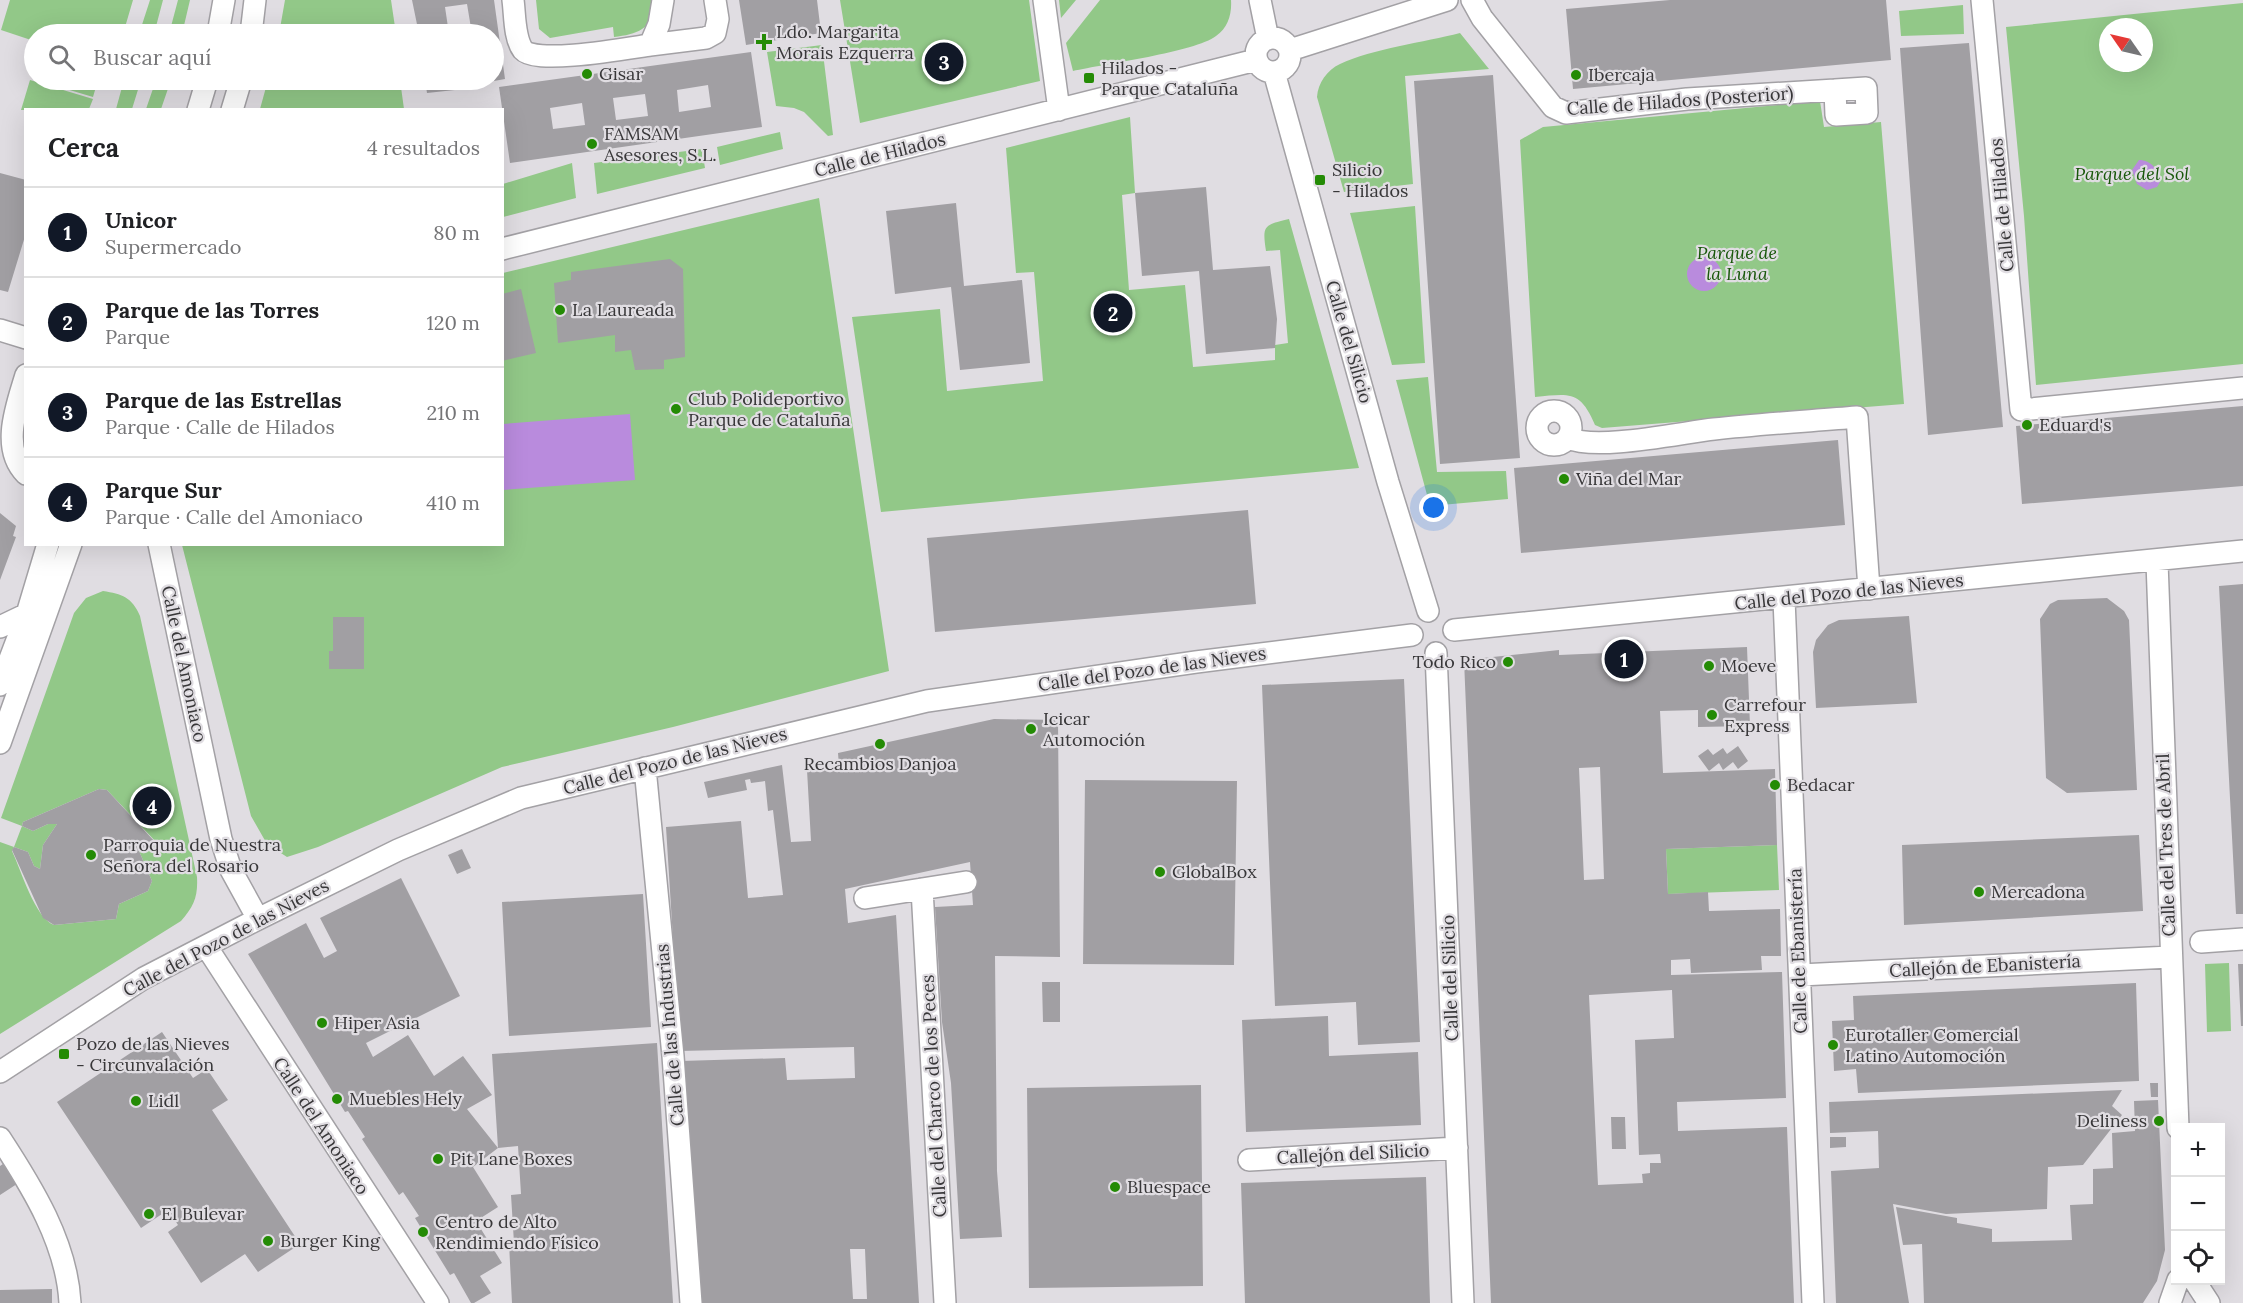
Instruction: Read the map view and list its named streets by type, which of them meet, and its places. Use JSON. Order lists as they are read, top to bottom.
{
  "streets": {
    "street": [
      "Calle de Hilados (Posterior)",
      "Calle de Hilados",
      "Calle del Silicio",
      "Calle del Pozo de las Nieves",
      "Calle del Amoniaco",
      "Calle del Tres de Abril",
      "Calle de Ebanistería",
      "Callejón de Ebanistería",
      "Calle de las Industrias",
      "Calle del Charco de los Peces",
      "Callejón del Silicio"
    ]
  },
  "crossings": [
    ["Calle de Hilados", "Calle del Silicio"],
    ["Calle del Silicio", "Calle del Pozo de las Nieves"],
    ["Calle del Silicio", "Callejón del Silicio"],
    ["Calle del Pozo de las Nieves", "Calle del Amoniaco"],
    ["Calle del Pozo de las Nieves", "Calle del Tres de Abril"],
    ["Calle del Pozo de las Nieves", "Calle de Ebanistería"],
    ["Calle del Pozo de las Nieves", "Calle de las Industrias"],
    ["Calle del Tres de Abril", "Callejón de Ebanistería"],
    ["Calle de Ebanistería", "Callejón de Ebanistería"]
  ],
  "parks": ["Parque del Sol", "Parque de la Luna"],
  "places": {
    "health": ["Ldo. Margarita Morais Ezquerra"],
    "other": [
      "Gisar",
      "Ibercaja",
      "FAMSAM Asesores, S.L.",
      "La Laureada",
      "Club Polideportivo Parque de Cataluña",
      "Eduard's",
      "Viña del Mar",
      "Todo Rico",
      "Moeve",
      "Carrefour Express",
      "Icicar Automoción",
      "Recambios Danjoa",
      "Bedacar",
      "Parroquia de Nuestra Señora del Rosario",
      "GlobalBox",
      "Mercadona",
      "Hiper Asia",
      "Eurotaller Comercial Latino Automoción",
      "Muebles Hely",
      "Lidl",
      "Deliness",
      "Pit Lane Boxes",
      "Bluespace",
      "El Bulevar",
      "Centro de Alto Rendimiendo Físico",
      "Burger King"
    ],
    "transit": ["Hilados - Parque Cataluña", "Silicio - Hilados", "Pozo de las Nieves - Circunvalación"]
  },
  "north": "top left",
  "page": {
    "search": "Buscar aquí",
    "pins": [
      "3",
      "2",
      "1",
      "4"
    ],
    "heading": ["Cerca", "4 resultados"],
    "list": [
      {
        "mark": "1",
        "name": "Unicor",
        "note": "Supermercado",
        "value": "80 m"
      },
      {
        "mark": "2",
        "name": "Parque de las Torres",
        "note": "Parque",
        "value": "120 m"
      },
      {
        "mark": "3",
        "name": "Parque de las Estrellas",
        "note": "Parque · Calle de Hilados",
        "value": "210 m"
      },
      {
        "mark": "4",
        "name": "Parque Sur",
        "note": "Parque · Calle del Amoniaco",
        "value": "410 m"
      }
    ],
    "map_buttons": ["+", "−"]
  }
}
